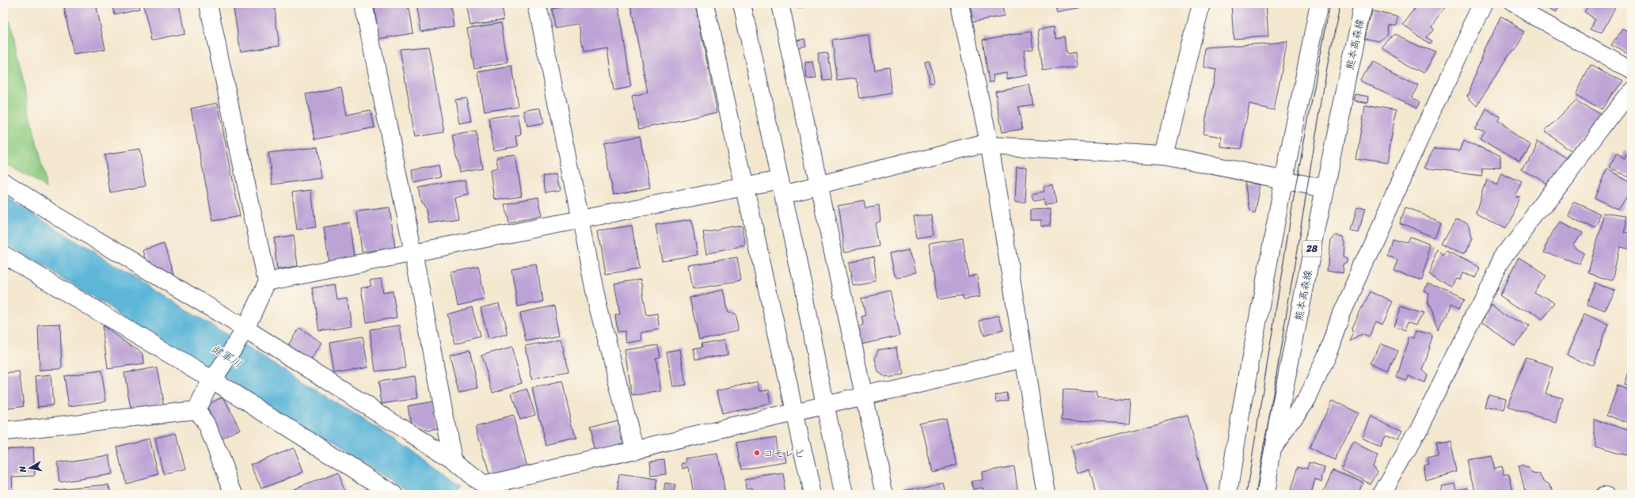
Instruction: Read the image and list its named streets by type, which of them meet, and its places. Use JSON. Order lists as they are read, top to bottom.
{
  "streets": {
    "street": ["熊本高森線", "28"]
  },
  "water": ["健軍川"],
  "places": ["コモレビ"],
  "north": "left"
}
